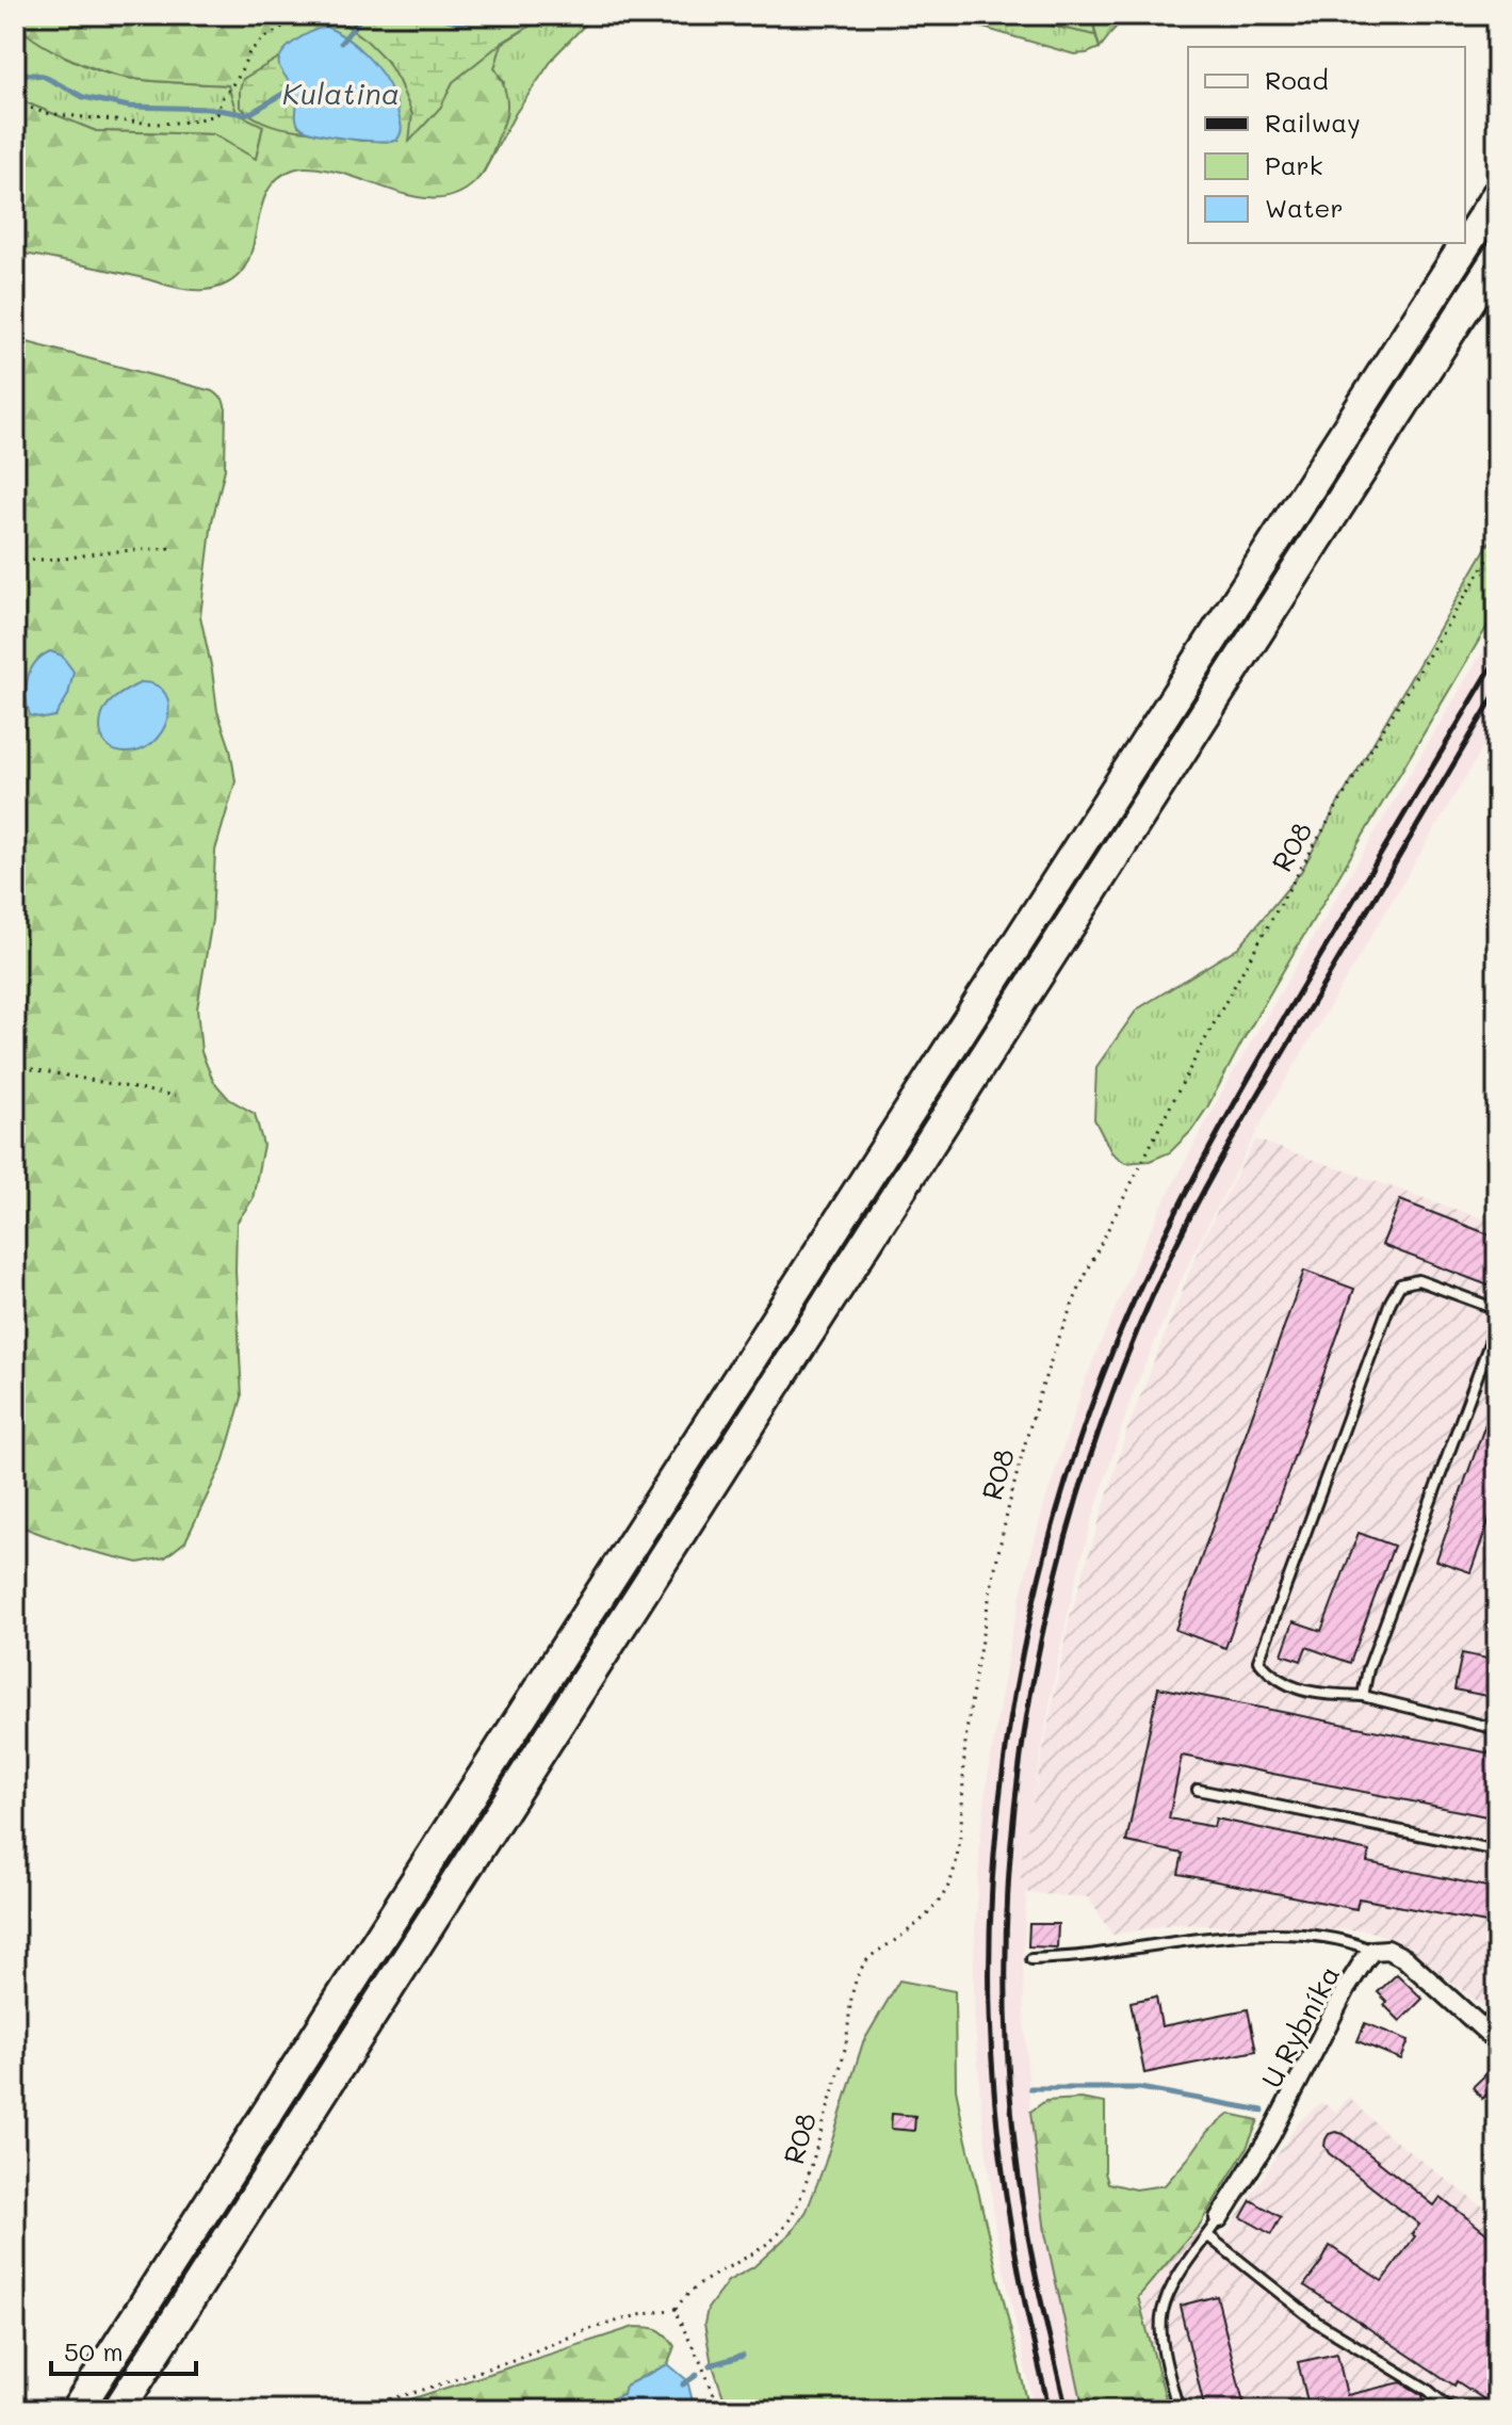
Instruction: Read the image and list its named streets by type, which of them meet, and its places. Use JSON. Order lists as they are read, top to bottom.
{
  "streets": {
    "street": ["U Rybníka"],
    "path": ["R08"]
  },
  "water": ["Kulatina"],
  "legend": [
    "Road",
    "Railway",
    "Park",
    "Water"
  ],
  "scale_bar": "50 m"
}
